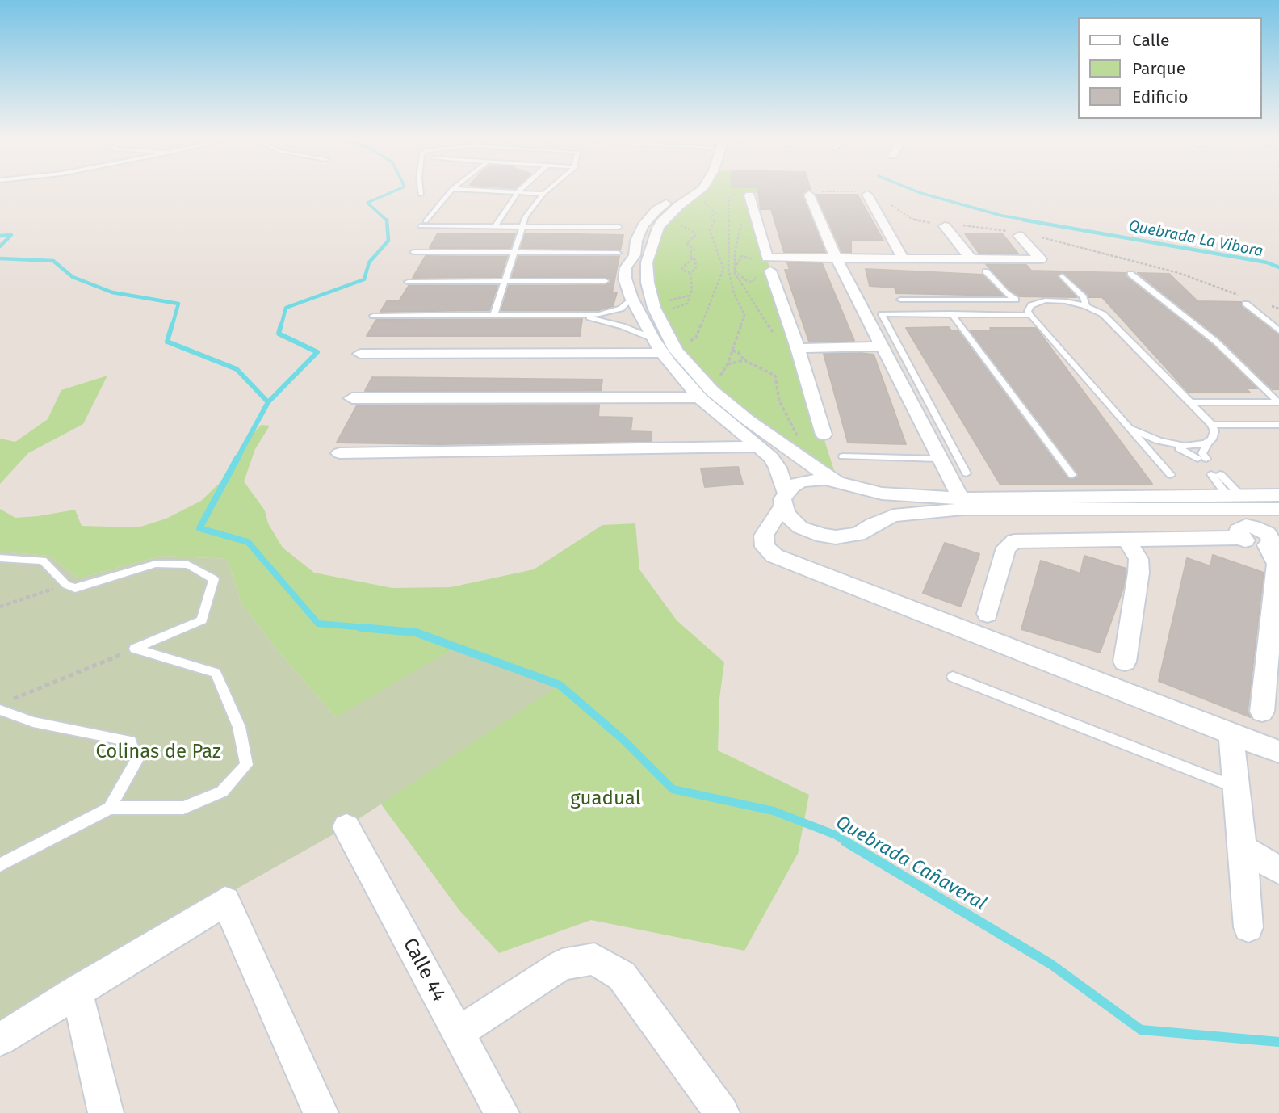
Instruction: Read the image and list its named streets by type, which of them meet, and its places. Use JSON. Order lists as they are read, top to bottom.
{
  "streets": {
    "street": ["Calle 44"]
  },
  "water": ["Quebrada La Vibora", "Quebrada Cañaveral"],
  "parks": ["Colinas de Paz", "guadual"],
  "legend": ["Calle", "Parque", "Edificio"]
}
